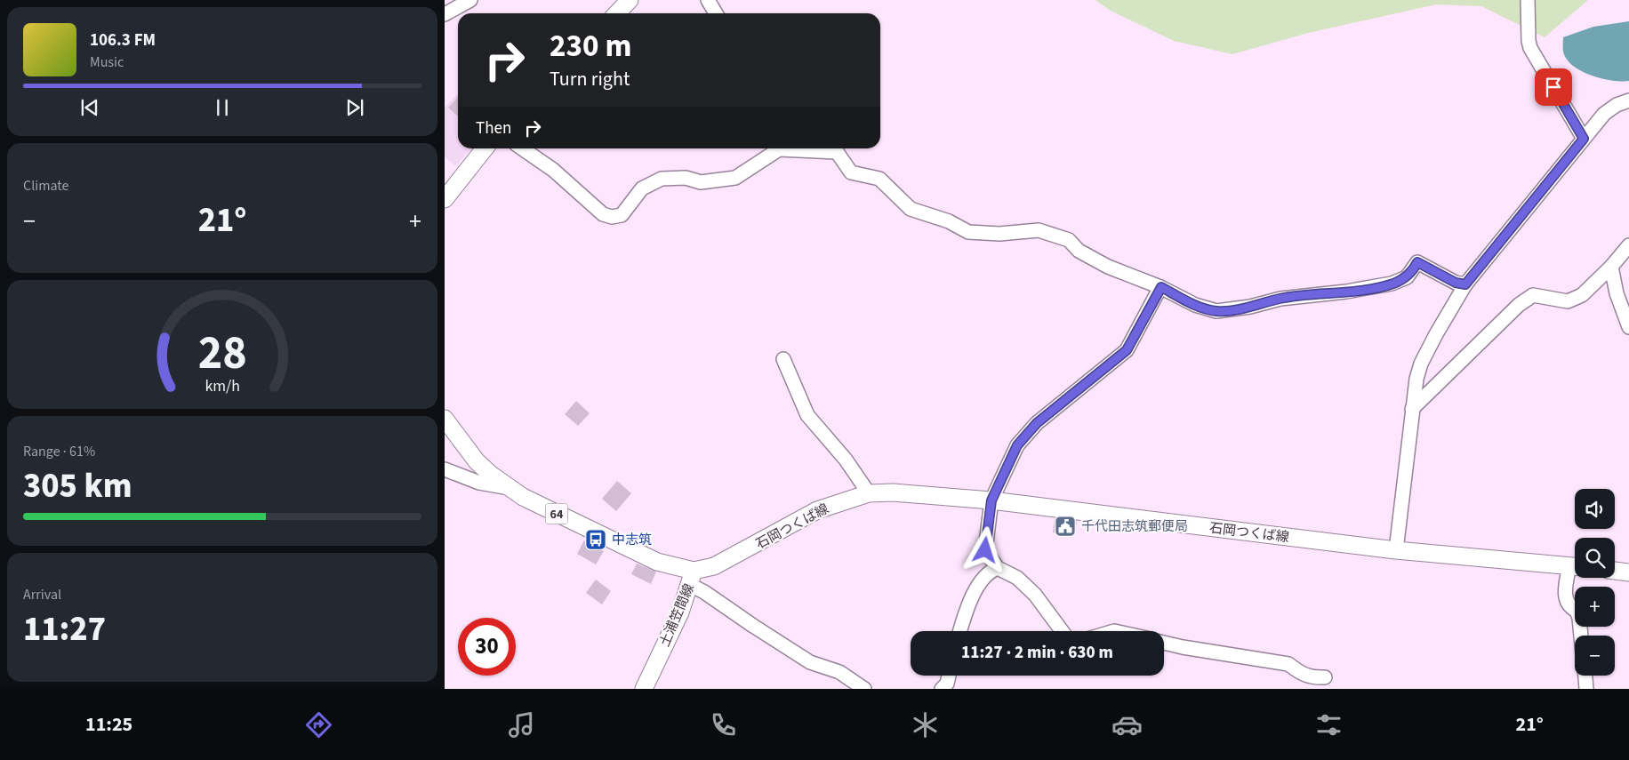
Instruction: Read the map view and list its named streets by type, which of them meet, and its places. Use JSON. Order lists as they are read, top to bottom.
{
  "streets": {
    "main road": ["64", "石岡つくば線", "土浦笠間線"]
  },
  "crossings": [
    ["石岡つくば線", "土浦笠間線"]
  ],
  "places": {
    "public building": ["千代田志筑郵便局"],
    "bus stop": ["中志筑"]
  },
  "page": {
    "turn": ["230 m", "Turn right"],
    "song": ["106.3 FM", "Music"],
    "then": "Then",
    "tile": [
      "Climate",
      ["Range · 61%", "305 km"],
      ["Arrival", "11:27"]
    ],
    "heat": ["−", "21°", "+"],
    "map_buttons": ["+", "−"],
    "limit": "30",
    "trip": "11:27 · 2 min · 630 m",
    "tabs": ["11:25", "21°"],
    "gauge": ["28", "km/h"]
  }
}
